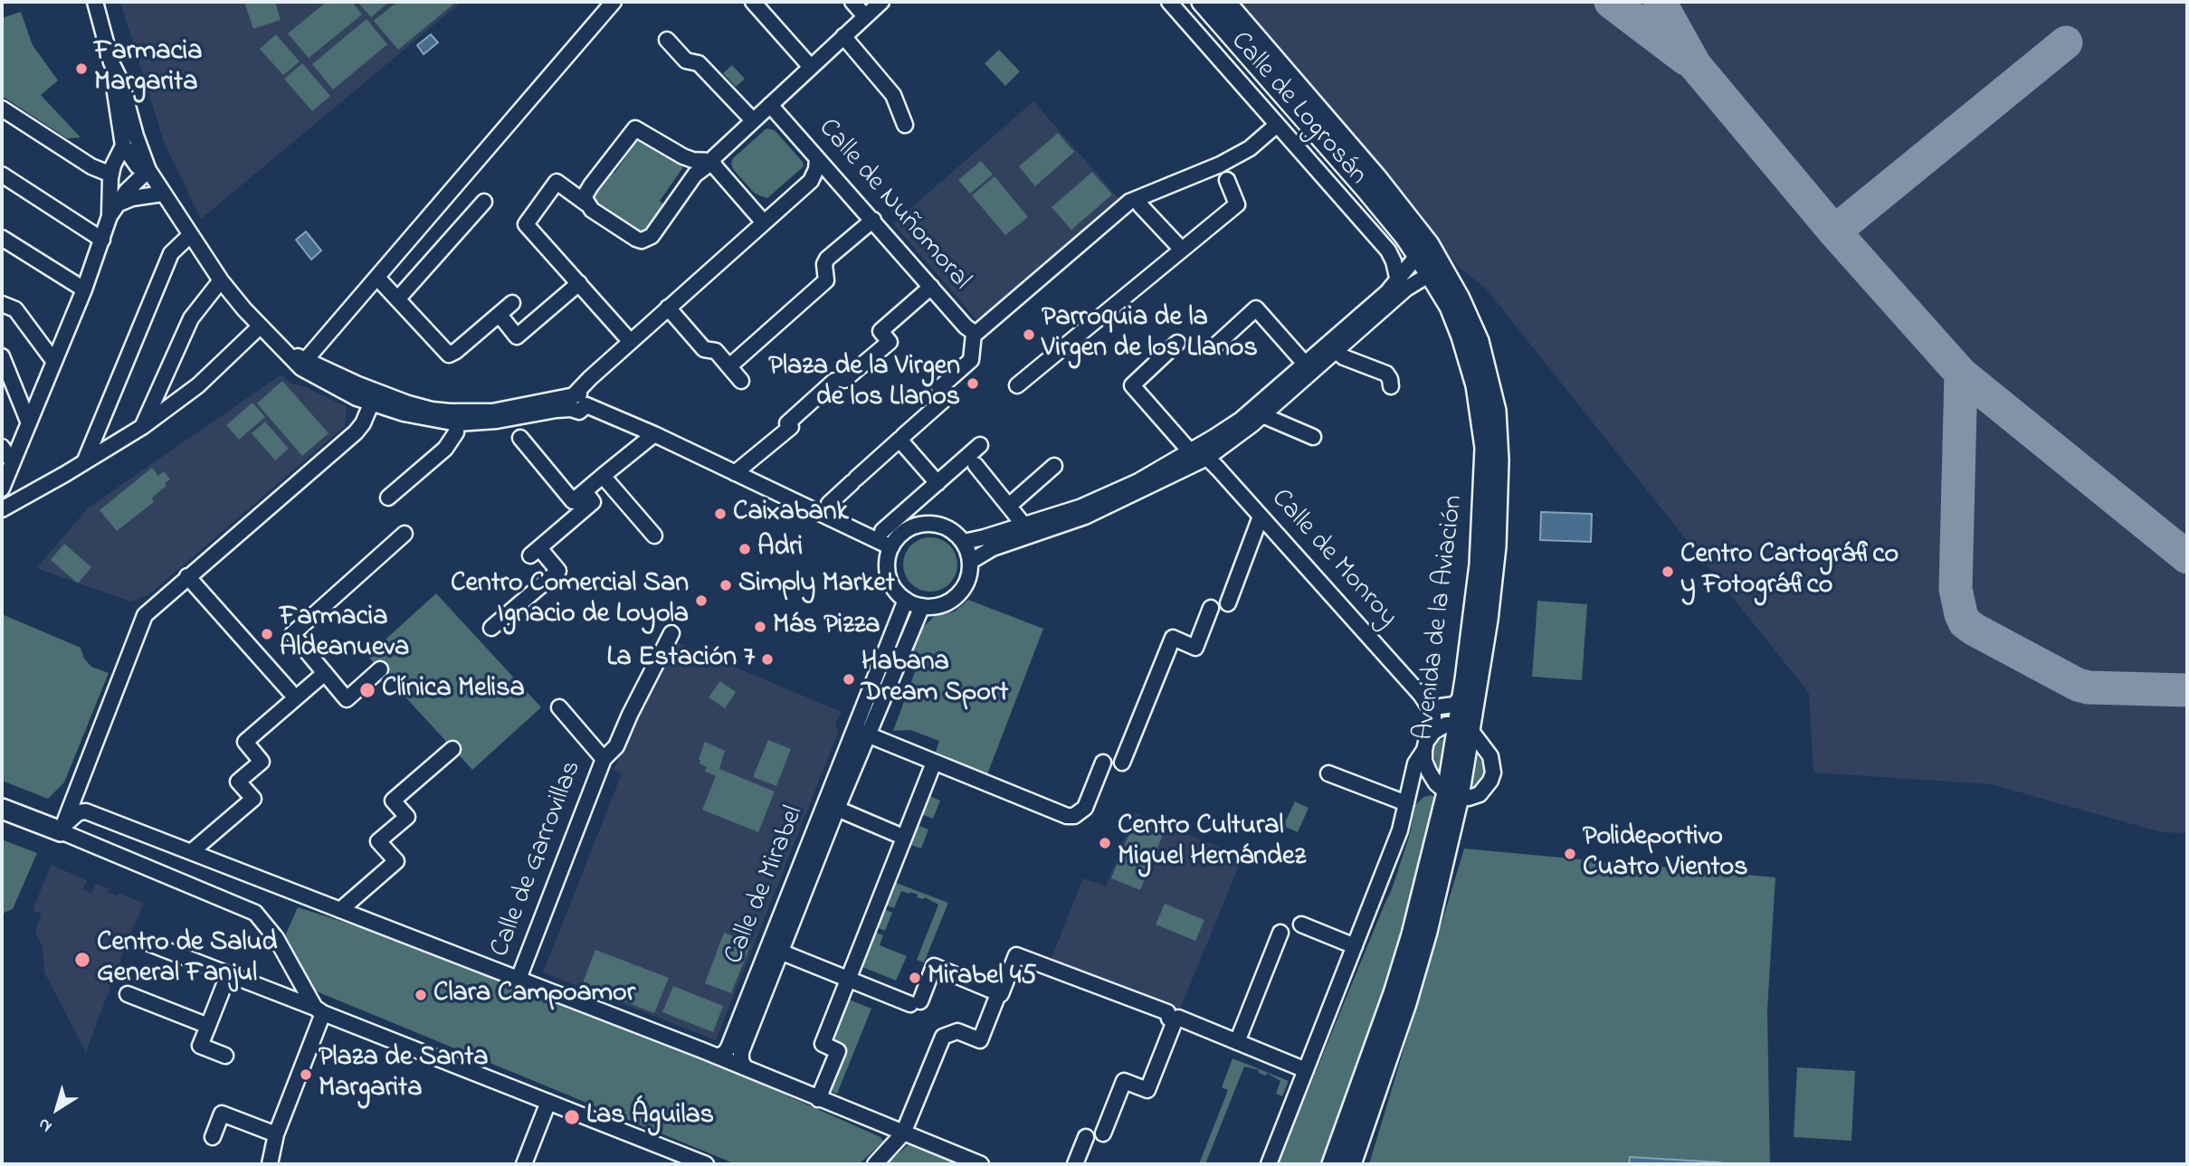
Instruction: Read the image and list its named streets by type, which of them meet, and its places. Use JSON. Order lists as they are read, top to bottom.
{
  "streets": {
    "main road": ["Avenida de la Aviación"],
    "street": [
      "Calle de Logrosán",
      "Calle de Nuñomoral",
      "Calle de Monroy",
      "Calle de Garrovillas",
      "Calle de Mirabel"
    ]
  },
  "crossings": [
    ["Calle de Logrosán", "Avenida de la Aviación"],
    ["Calle de Monroy", "Avenida de la Aviación"]
  ],
  "places": [
    "Farmacia Margarita",
    "Parroquia de la Virgen de los Llanos",
    "Plaza de la Virgen de los Llanos",
    "Caixabank",
    "Adri",
    "Centro Cartográfico y Fotográfico",
    "Simply Market",
    "Centro Comercial San Ignacio de Loyola",
    "Más Pizza",
    "Farmacia Aldeanueva",
    "La Estación 7",
    "Habana Dream Sport",
    "Clínica Melisa",
    "Centro Cultural Miguel Hernández",
    "Polideportivo Cuatro Vientos",
    "Centro de Salud General Fanjul",
    "Mirabel 45",
    "Clara Campoamor",
    "Plaza de Santa Margarita",
    "Las Águilas"
  ],
  "north": "bottom left"
}
